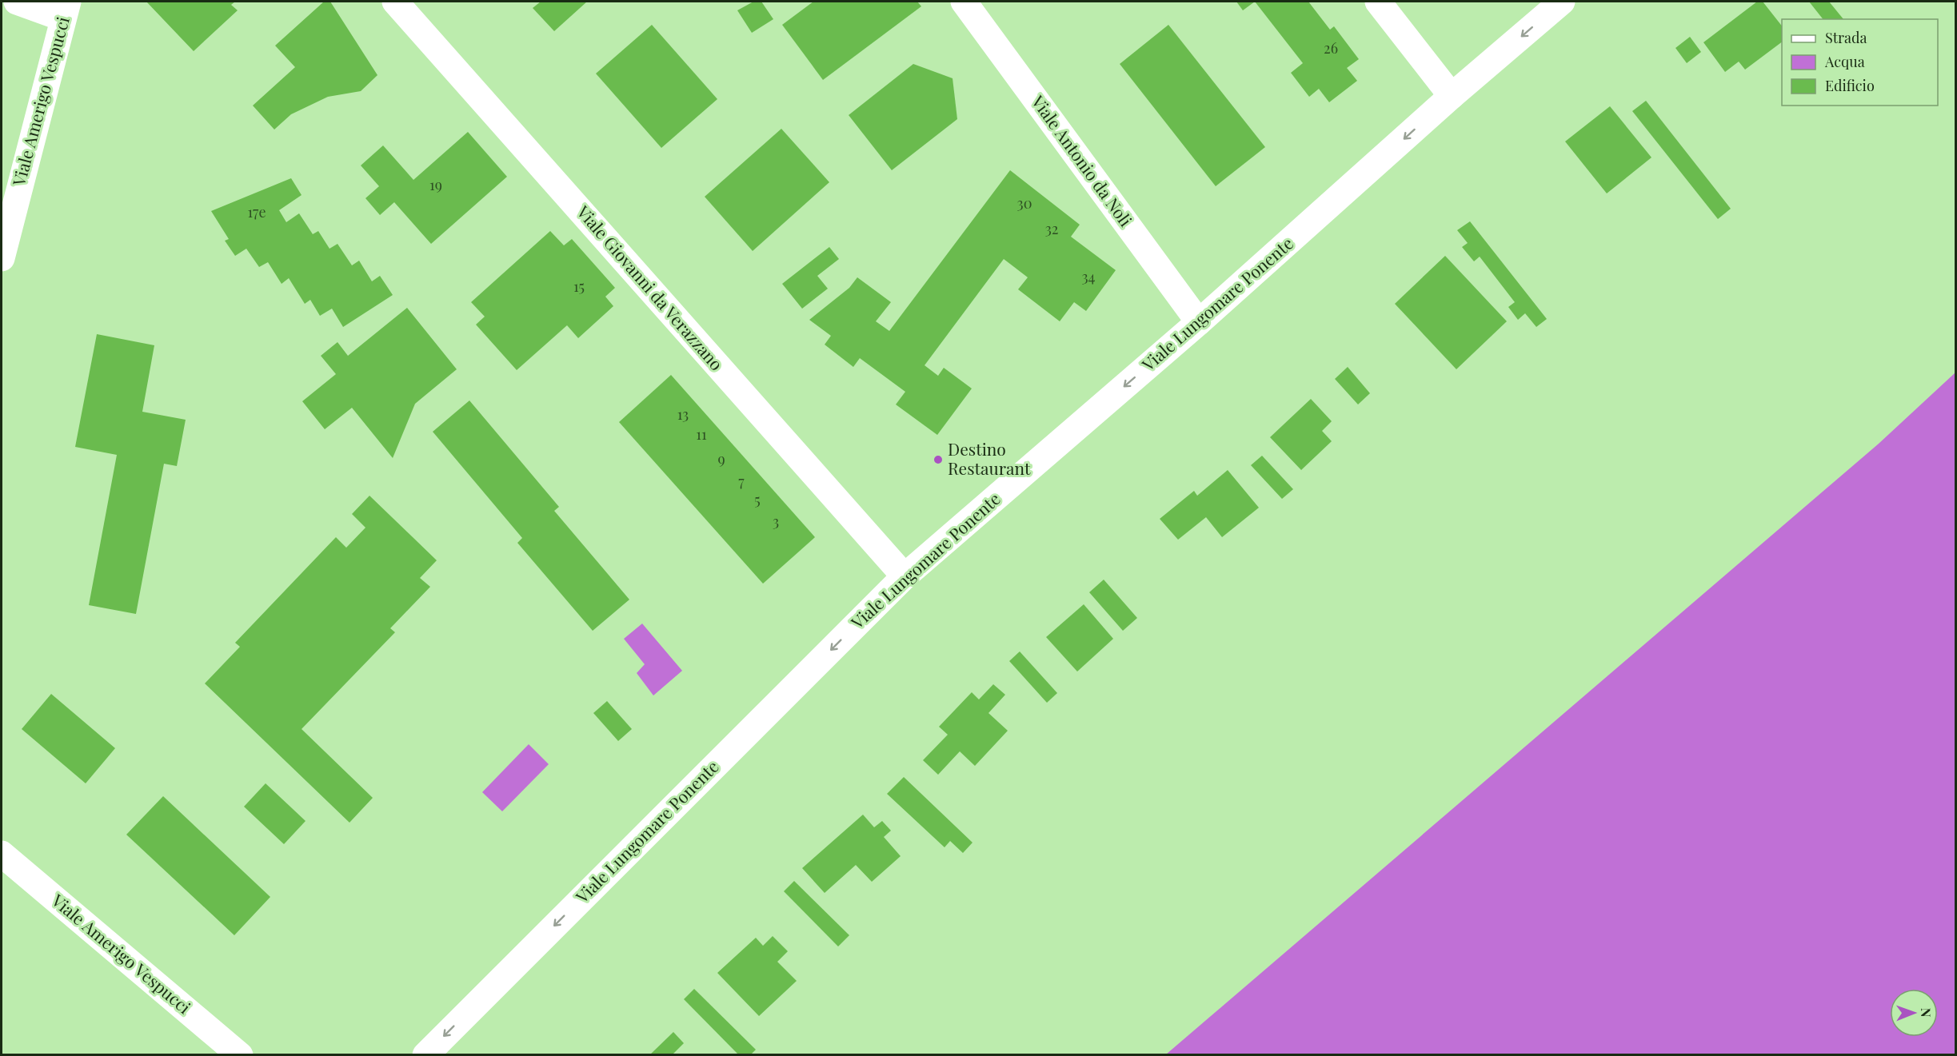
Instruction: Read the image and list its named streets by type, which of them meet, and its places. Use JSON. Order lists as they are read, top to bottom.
{
  "streets": {
    "street": [
      "Viale Amerigo Vespucci",
      "Viale Antonio da Noli",
      "Viale Giovanni da Verazzano",
      "Viale Lungomare Ponente"
    ]
  },
  "crossings": [
    ["Viale Antonio da Noli", "Viale Lungomare Ponente"],
    ["Viale Giovanni da Verazzano", "Viale Lungomare Ponente"]
  ],
  "one_way": ["Viale Lungomare Ponente"],
  "places": ["Destino Restaurant"],
  "house_numbers": [
    "26",
    "19",
    "30",
    "17e",
    "32",
    "34",
    "15",
    "13",
    "11",
    "9",
    "7",
    "5",
    "3"
  ],
  "legend": ["Strada", "Acqua", "Edificio"],
  "north": "right"
}
